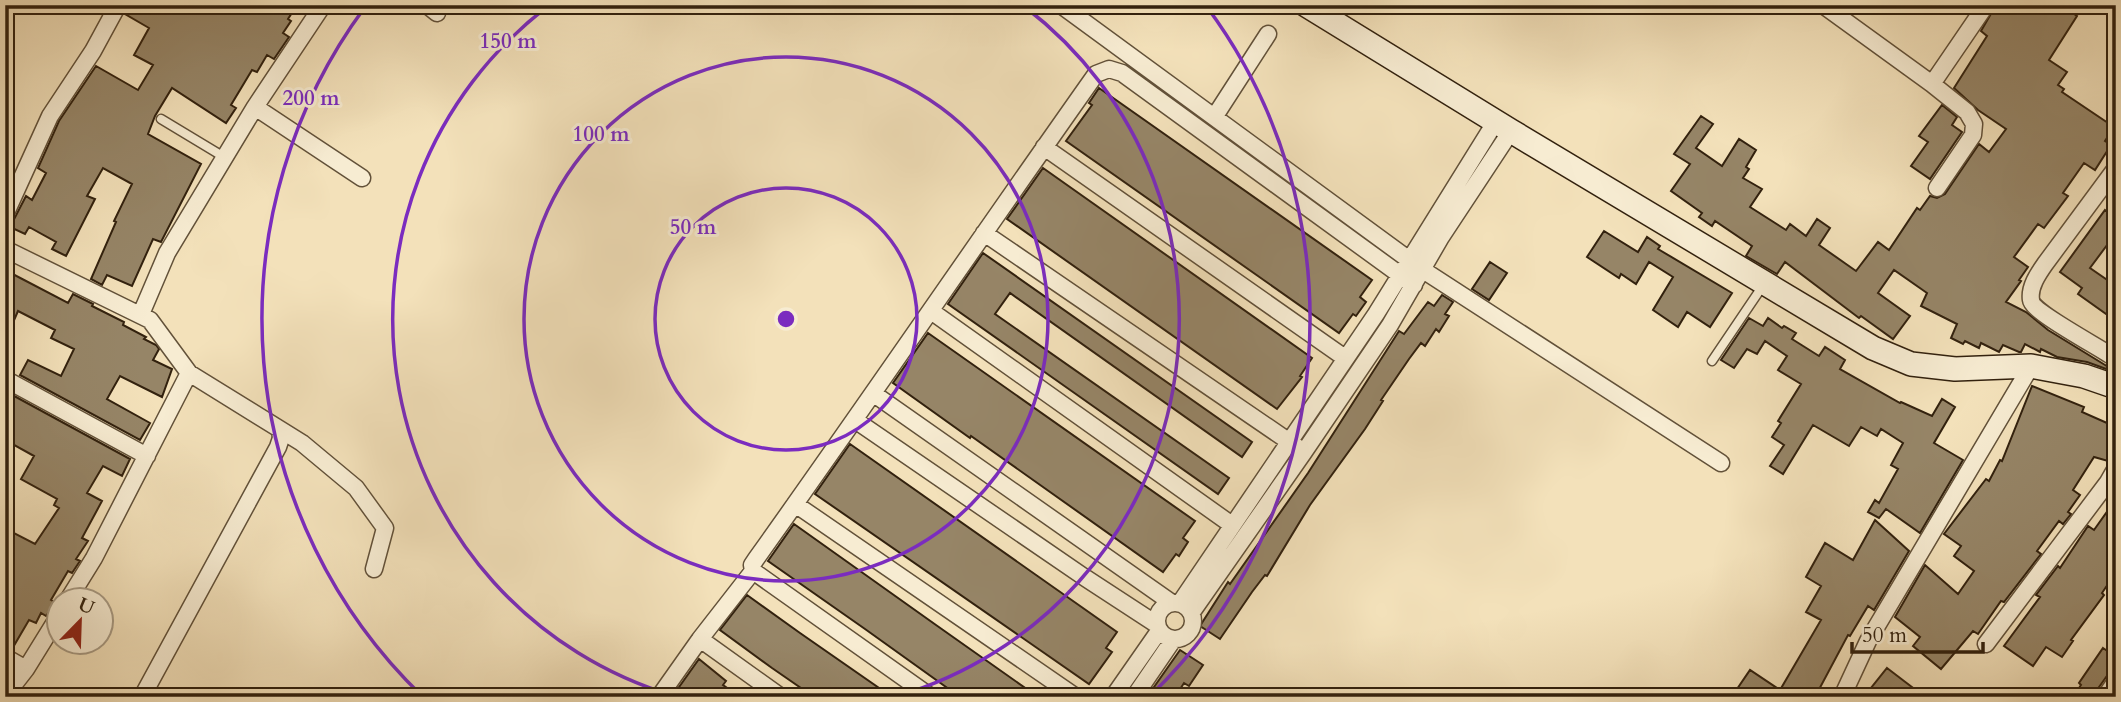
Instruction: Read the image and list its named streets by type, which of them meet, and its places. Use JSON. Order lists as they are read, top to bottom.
{
  "scale_bar": "50 m",
  "north": "top right",
  "rings": [
    "150 m",
    "200 m",
    "100 m",
    "50 m"
  ]
}
